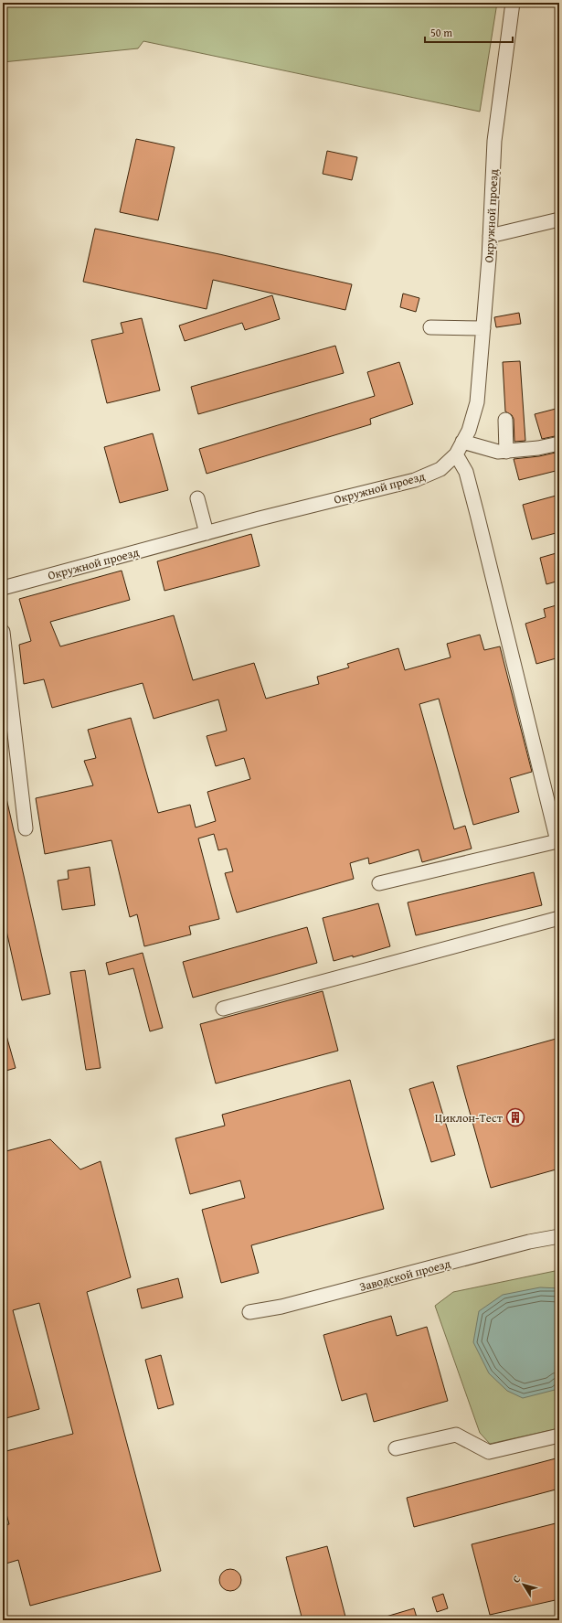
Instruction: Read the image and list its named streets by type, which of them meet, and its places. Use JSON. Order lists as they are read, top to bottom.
{
  "streets": {
    "street": ["Окружной проезд", "Заводской проезд"]
  },
  "places": {
    "building": ["Циклон-Тест"]
  },
  "scale_bar": "50 m",
  "north": "top left"
}
